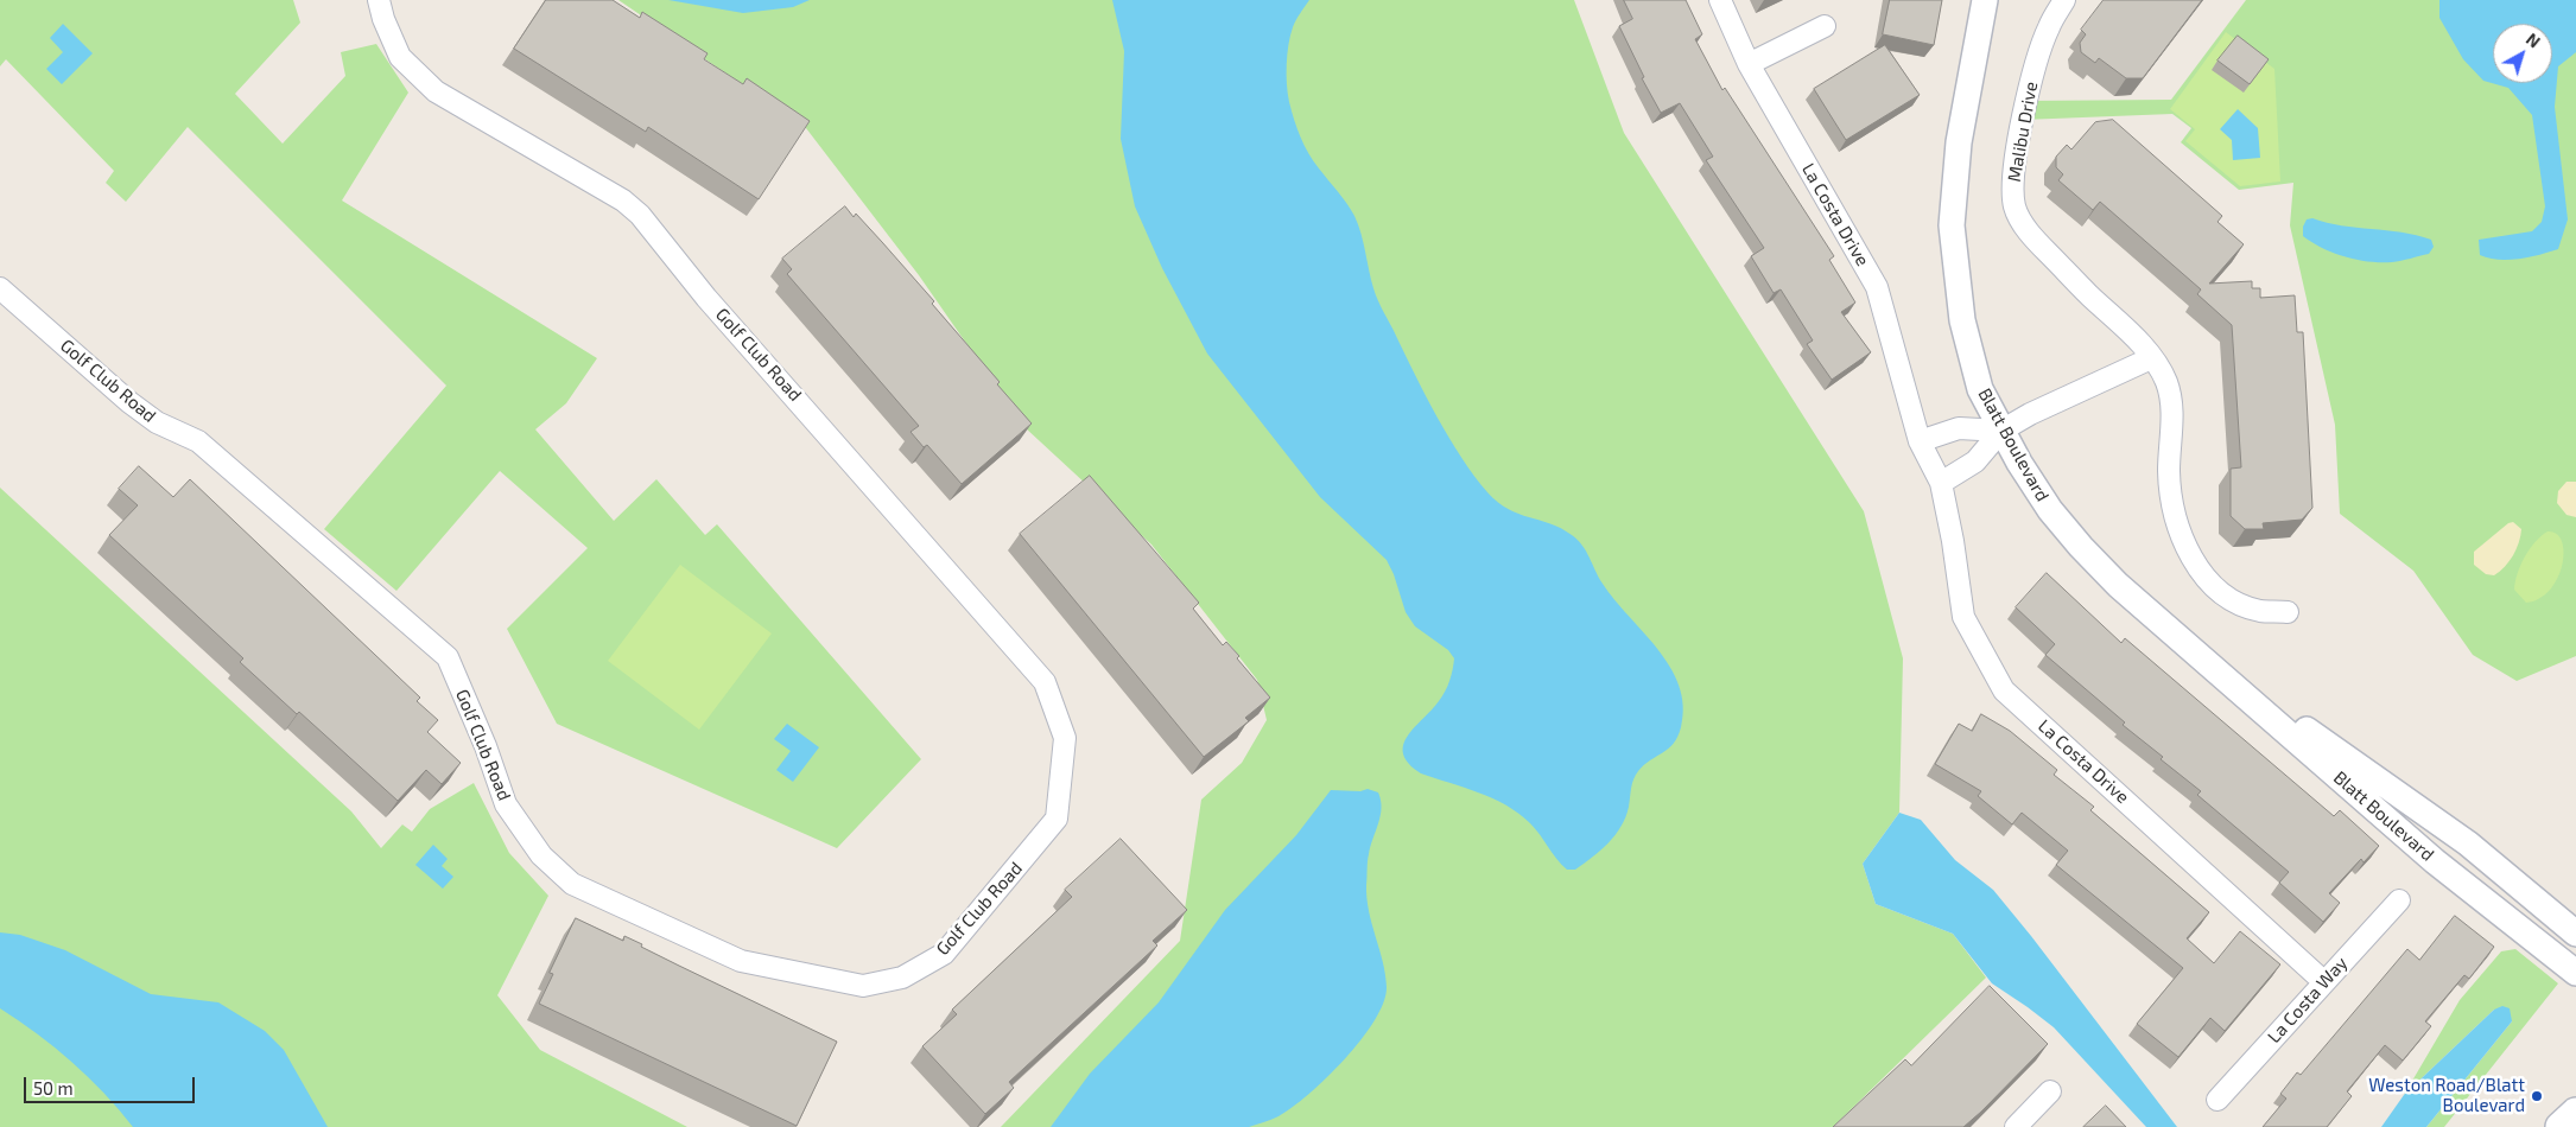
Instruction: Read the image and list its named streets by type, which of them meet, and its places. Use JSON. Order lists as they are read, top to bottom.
{
  "streets": {
    "street": [
      "Malibu Drive",
      "La Costa Drive",
      "Golf Club Road",
      "Blatt Boulevard",
      "La Costa Way"
    ]
  },
  "crossings": [
    ["La Costa Drive", "La Costa Way"]
  ],
  "places": ["Weston Road/Blatt Boulevard"],
  "scale_bar": "50 m",
  "north": "top right"
}
